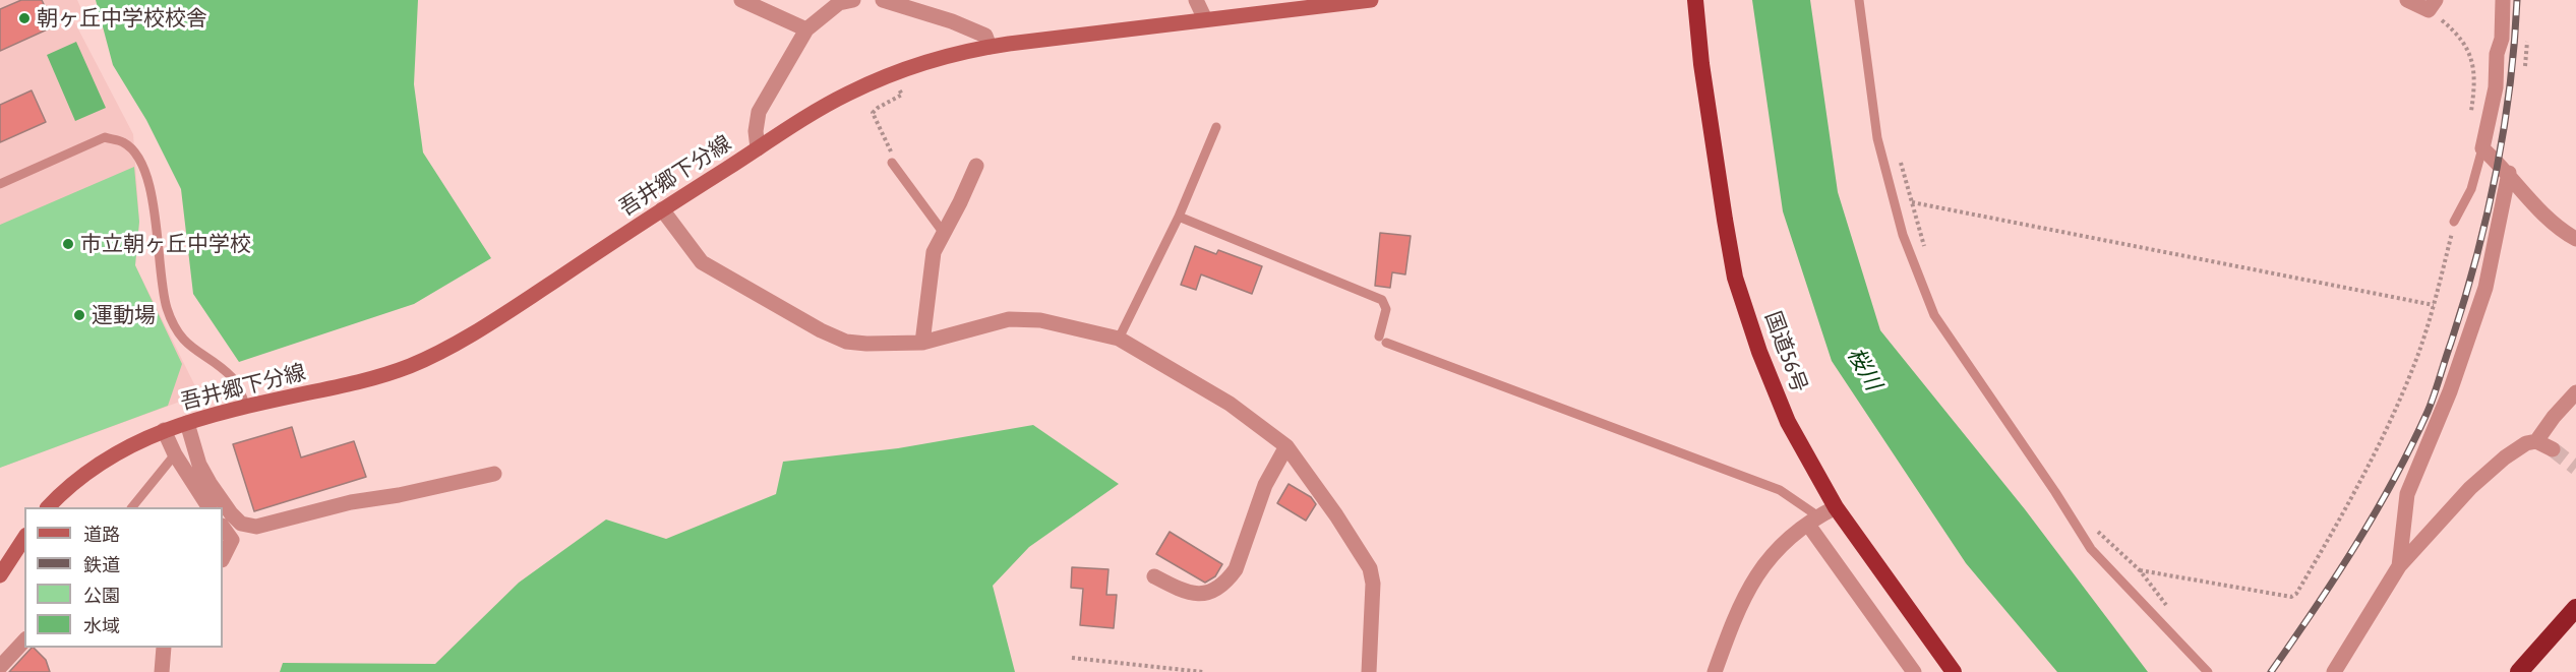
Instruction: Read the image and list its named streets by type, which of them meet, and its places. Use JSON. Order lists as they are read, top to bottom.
{
  "streets": {
    "highway": ["国道56号"],
    "main road": ["吾井郷下分線"]
  },
  "water": ["桜川"],
  "places": ["朝ヶ丘中学校校舎", "市立朝ヶ丘中学校", "運動場"],
  "legend": [
    "道路",
    "鉄道",
    "公園",
    "水域"
  ]
}
